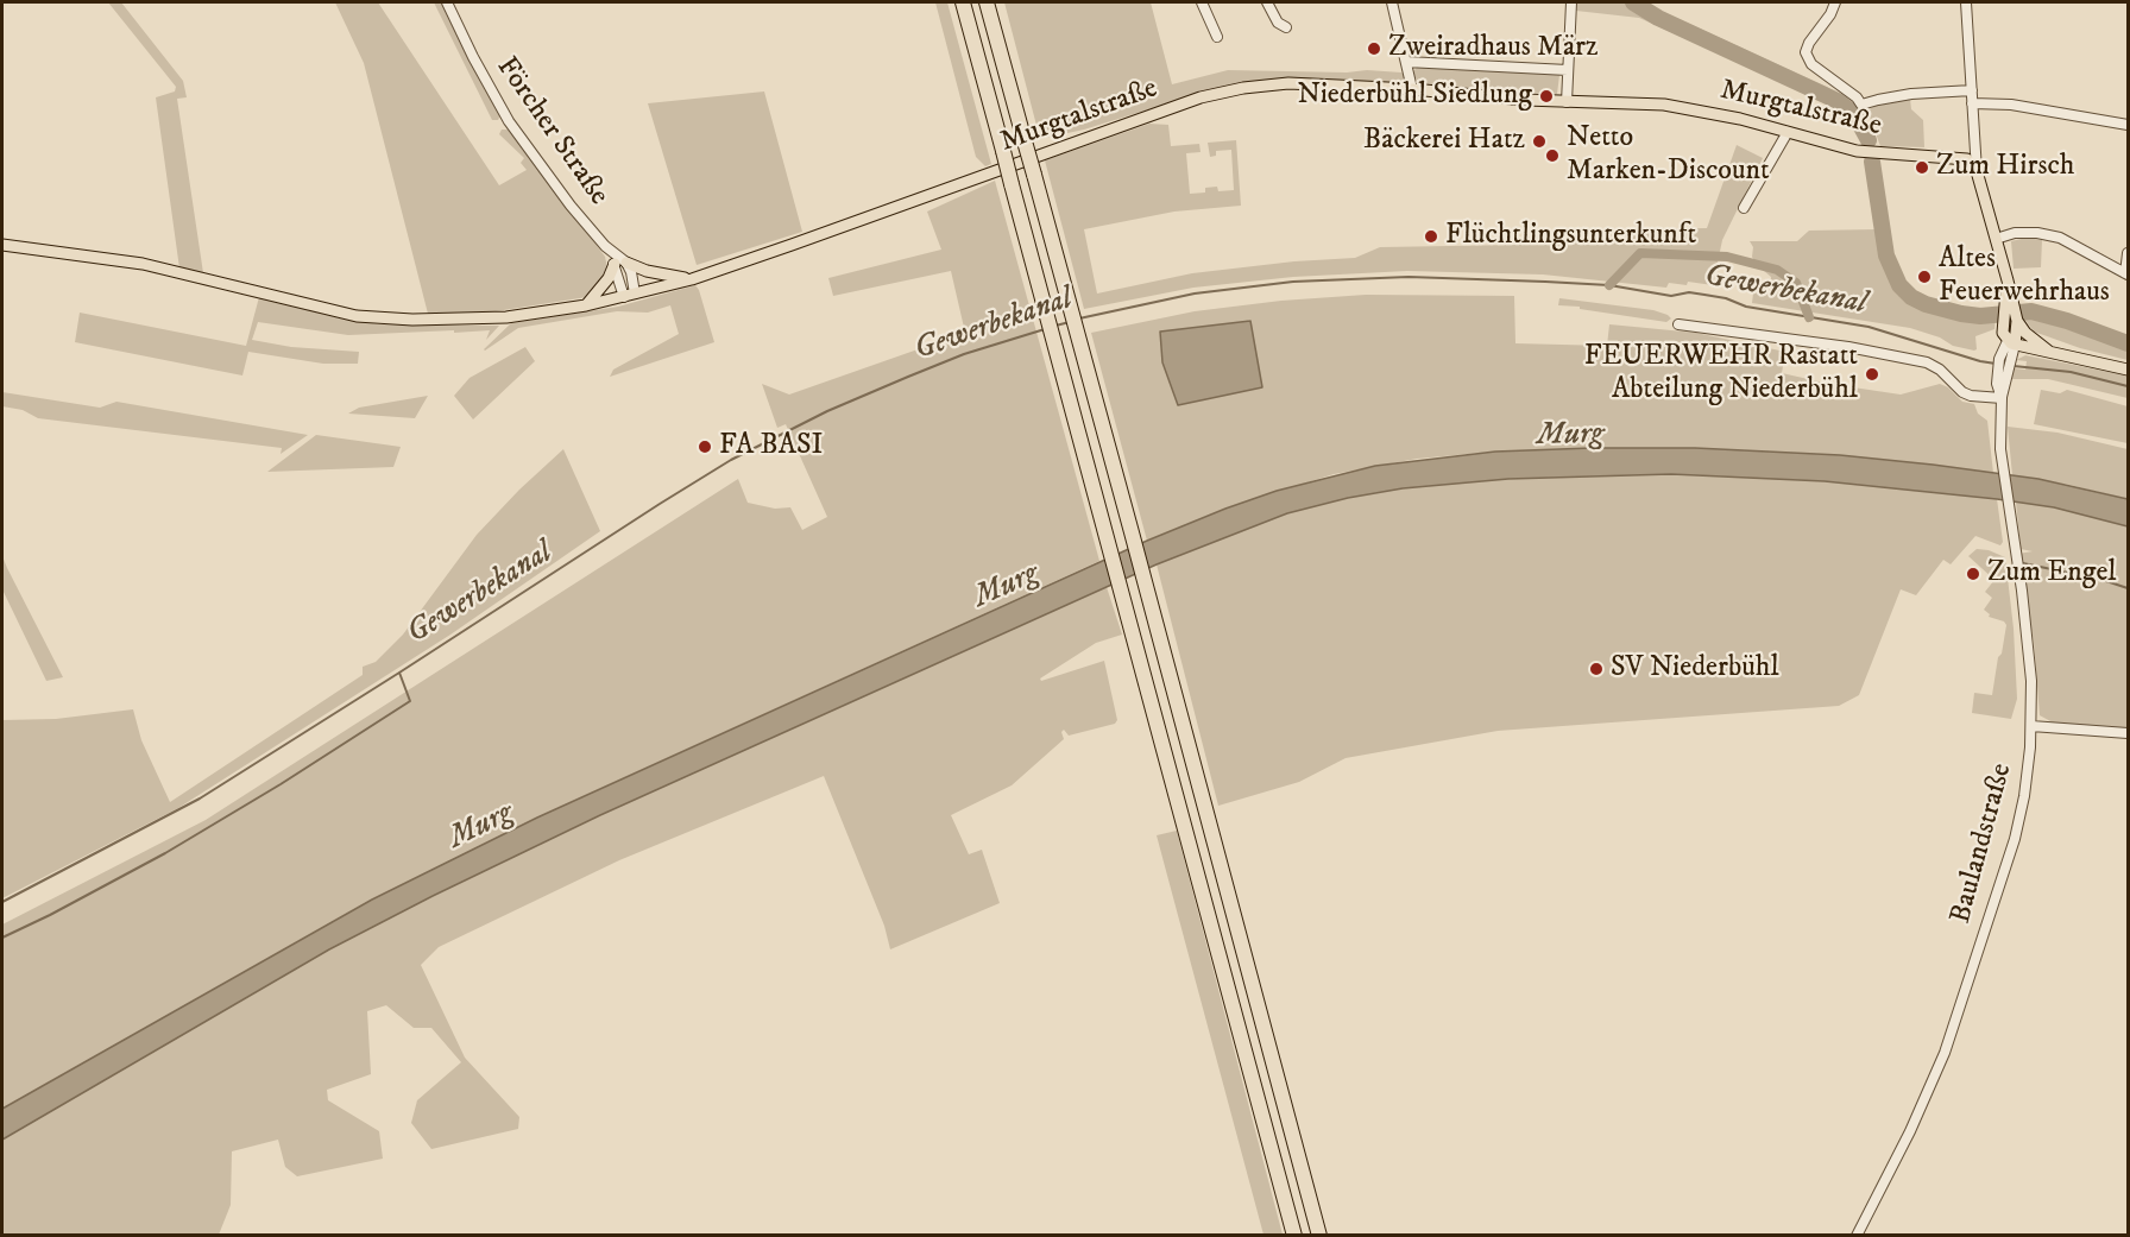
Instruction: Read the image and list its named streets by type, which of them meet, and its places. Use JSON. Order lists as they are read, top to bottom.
{
  "streets": {
    "main road": ["Murgtalstraße", "Baulandstraße"],
    "street": ["Förcher Straße"]
  },
  "crossings": [
    ["Murgtalstraße", "Förcher Straße"]
  ],
  "water": ["Gewerbekanal", "Murg"],
  "places": [
    "Zweiradhaus März",
    "Niederbühl Siedlung",
    "Bäckerei Hatz",
    "Netto Marken-Discount",
    "Zum Hirsch",
    "Flüchtlingsunterkunft",
    "Altes Feuerwehrhaus",
    "FEUERWEHR Rastatt Abteilung Niederbühl",
    "FA BASI",
    "Zum Engel",
    "SV Niederbühl"
  ]
}
